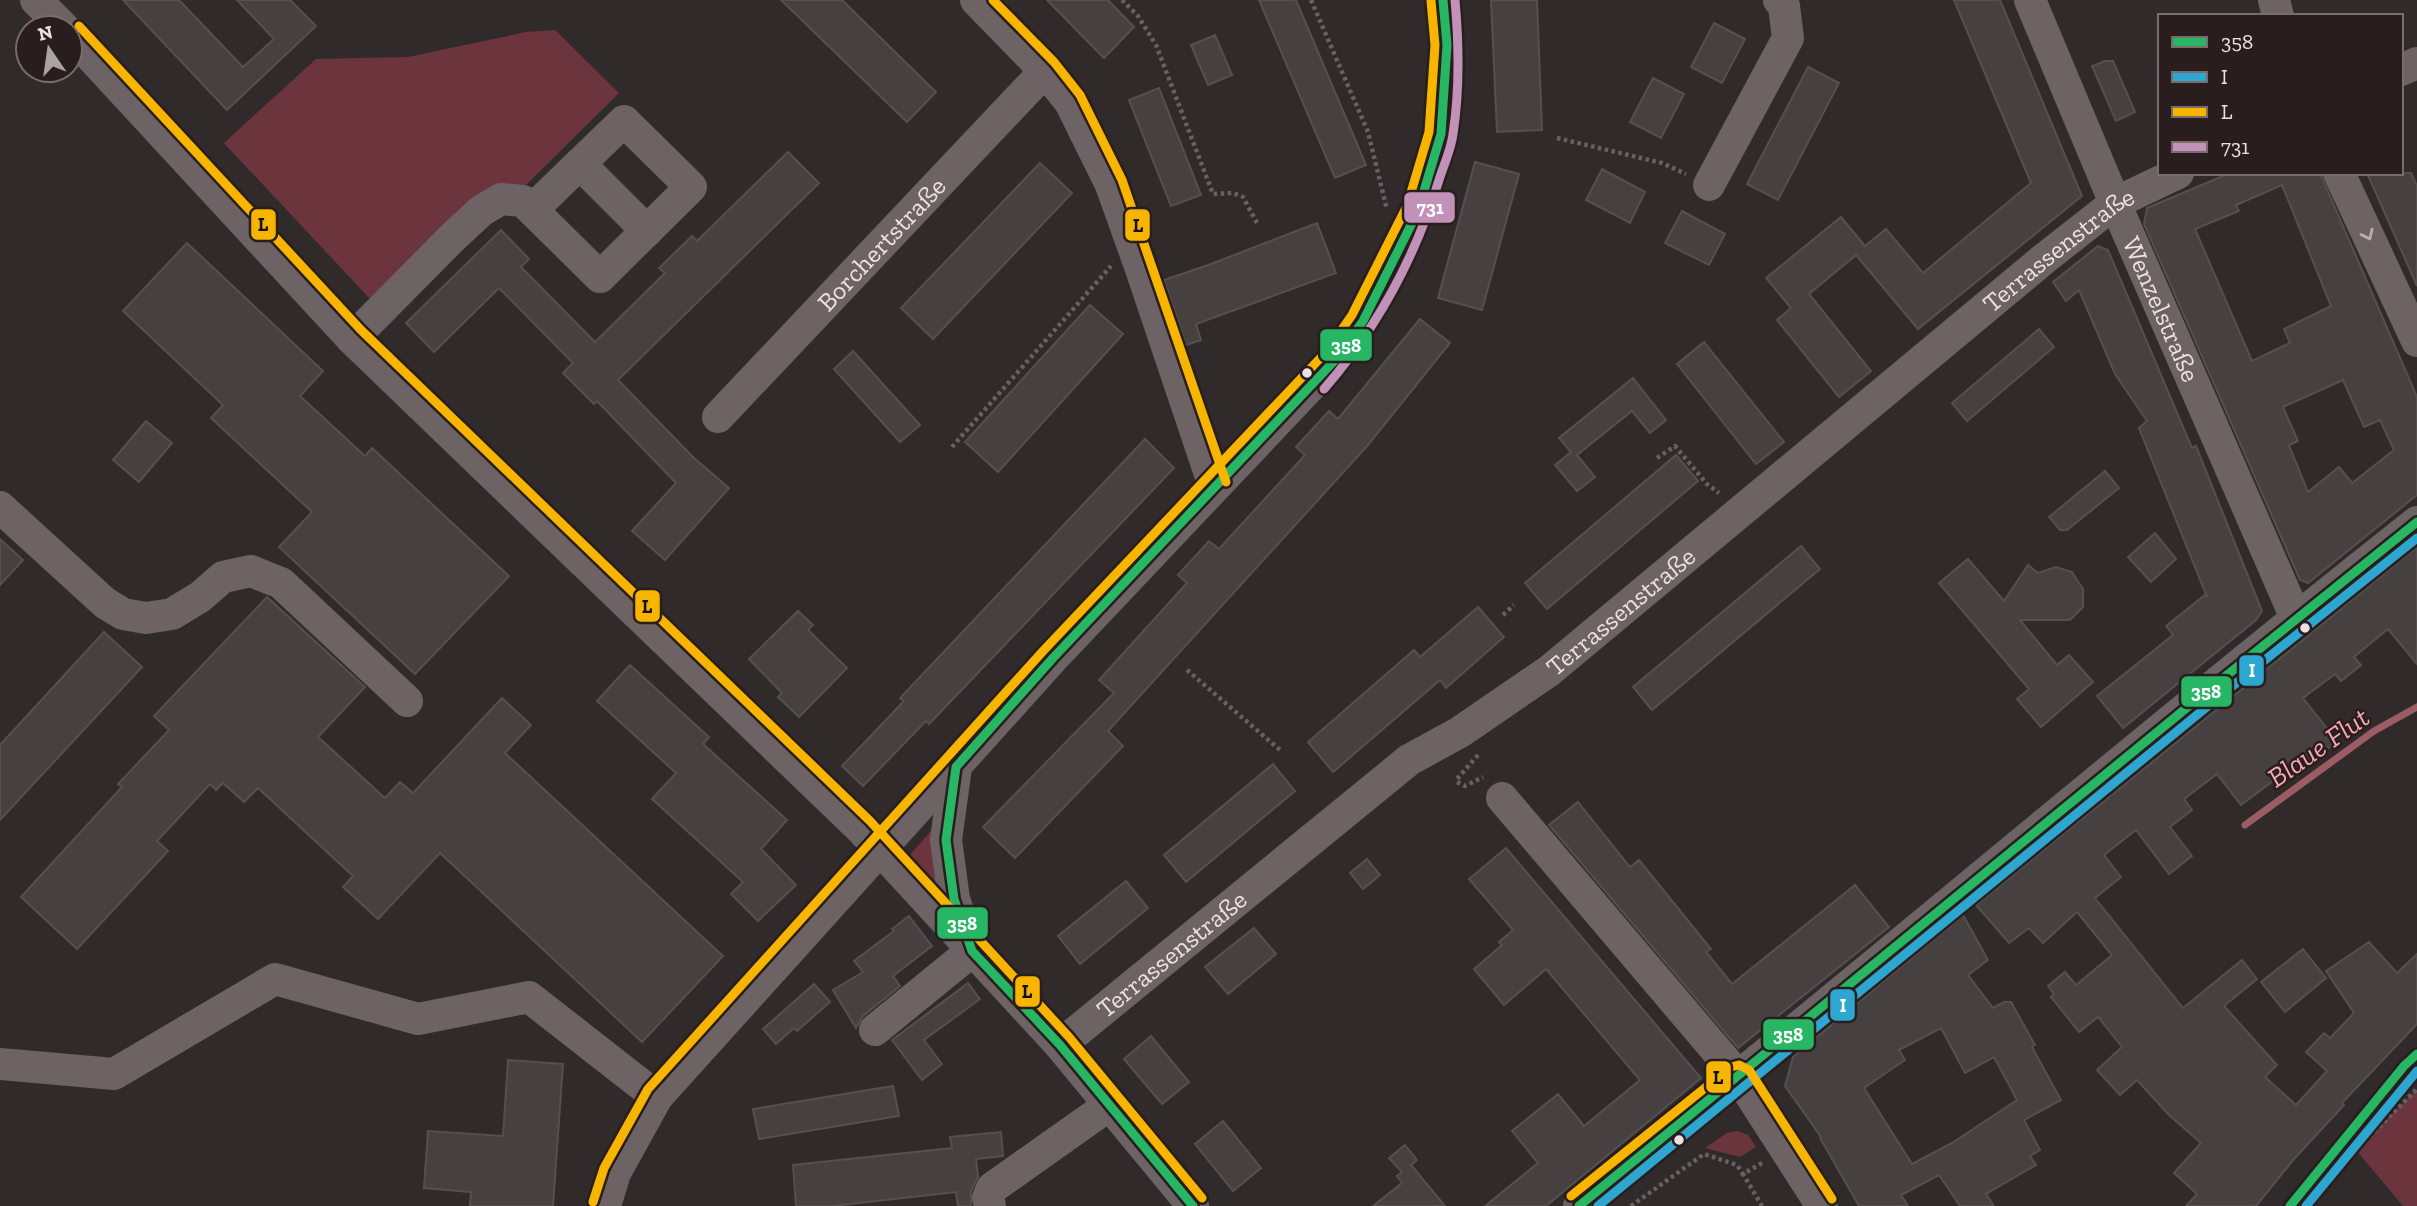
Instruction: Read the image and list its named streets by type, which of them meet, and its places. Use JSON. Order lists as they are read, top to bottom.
{
  "streets": {
    "street": ["Borchertstraße", "Terrassenstraße", "Wenzelstraße"]
  },
  "crossings": [
    ["Terrassenstraße", "Wenzelstraße"]
  ],
  "water": ["Blaue Flut"],
  "lines": [
    "transit line 358",
    "transit line L",
    "transit line 731",
    "transit line I"
  ],
  "legend": [
    "358",
    "I",
    "L",
    "731"
  ],
  "north": "top"
}
